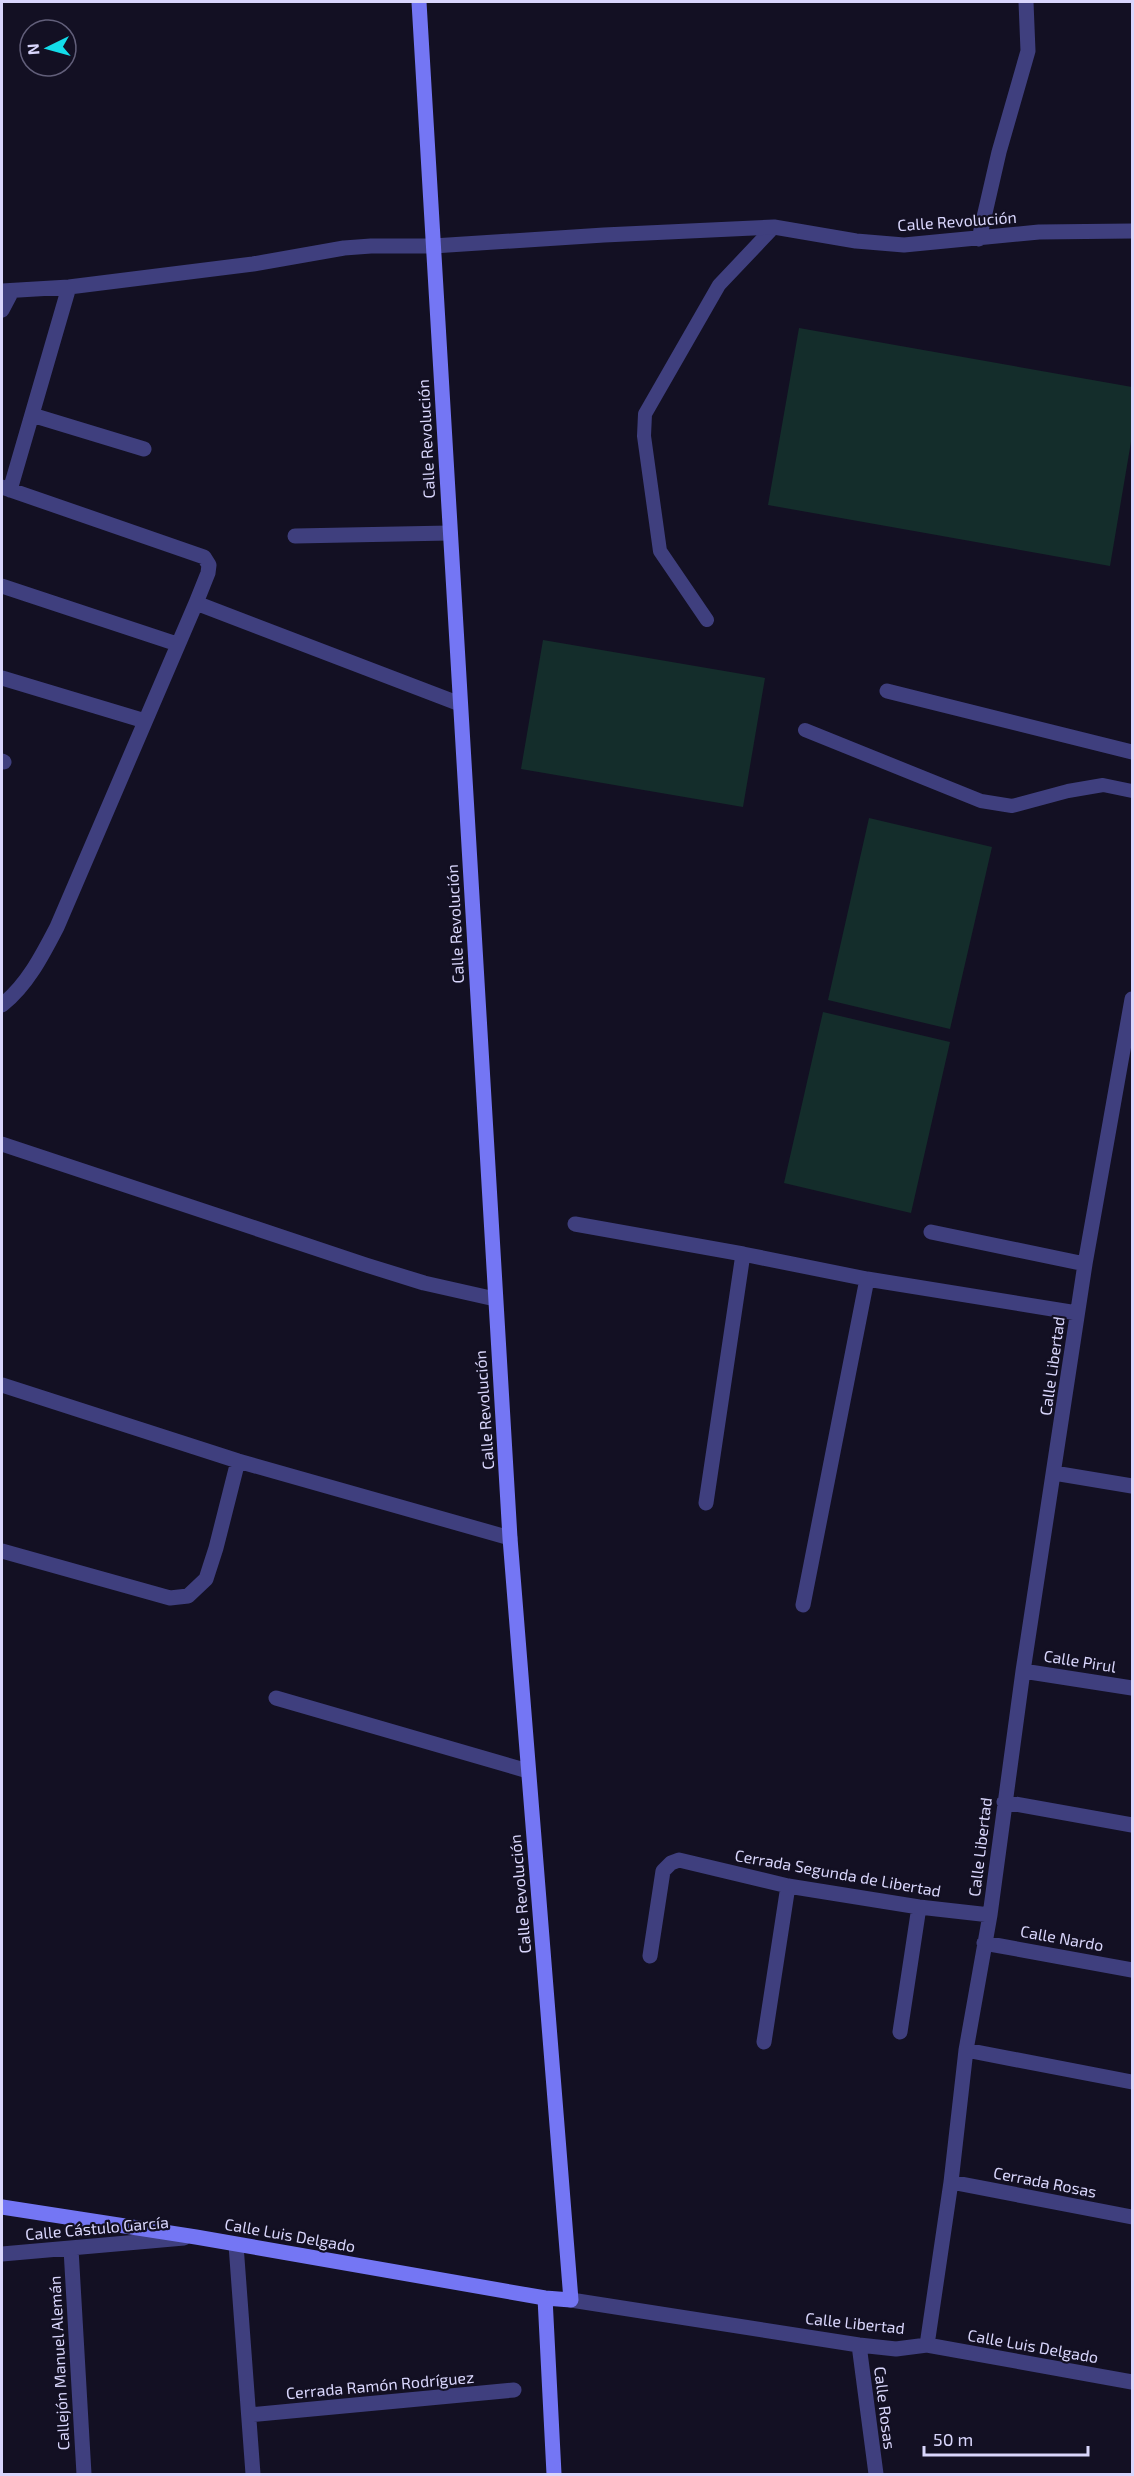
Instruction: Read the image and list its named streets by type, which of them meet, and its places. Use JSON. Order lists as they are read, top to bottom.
{
  "streets": {
    "street": [
      "Calle Revolución",
      "Calle Libertad",
      "Calle Pirul",
      "Cerrada Segunda de Libertad",
      "Calle Nardo",
      "Cerrada Rosas",
      "Calle Cástulo García",
      "Calle Luis Delgado",
      "Callejón Manuel Alemán",
      "Cerrada Ramón Rodríguez",
      "Calle Rosas"
    ]
  },
  "crossings": [
    ["Calle Revolución", "Calle Libertad"],
    ["Calle Revolución", "Calle Luis Delgado"],
    ["Calle Libertad", "Calle Pirul"],
    ["Calle Libertad", "Cerrada Segunda de Libertad"],
    ["Calle Libertad", "Calle Nardo"],
    ["Calle Libertad", "Cerrada Rosas"],
    ["Calle Libertad", "Calle Luis Delgado"],
    ["Calle Libertad", "Calle Rosas"],
    ["Calle Cástulo García", "Calle Luis Delgado"],
    ["Calle Cástulo García", "Callejón Manuel Alemán"]
  ],
  "scale_bar": "50 m",
  "north": "left"
}
